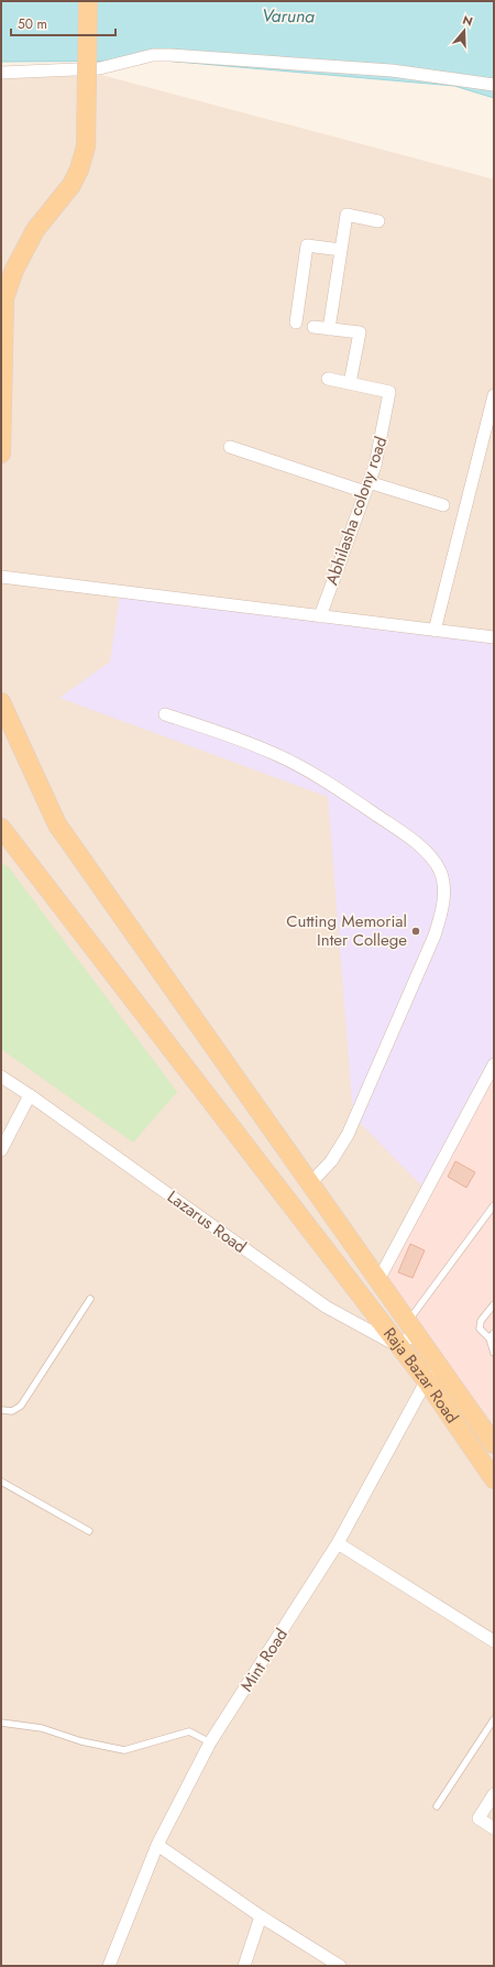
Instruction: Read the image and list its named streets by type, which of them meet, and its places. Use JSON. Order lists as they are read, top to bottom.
{
  "streets": {
    "main road": ["Raja Bazar Road"],
    "street": ["Abhilasha colony road", "Lazarus Road", "Mint Road"]
  },
  "crossings": [
    ["Lazarus Road", "Raja Bazar Road"],
    ["Raja Bazar Road", "Mint Road"]
  ],
  "water": ["Varuna"],
  "places": ["Cutting Memorial Inter College"],
  "scale_bar": "50 m",
  "north": "top"
}
